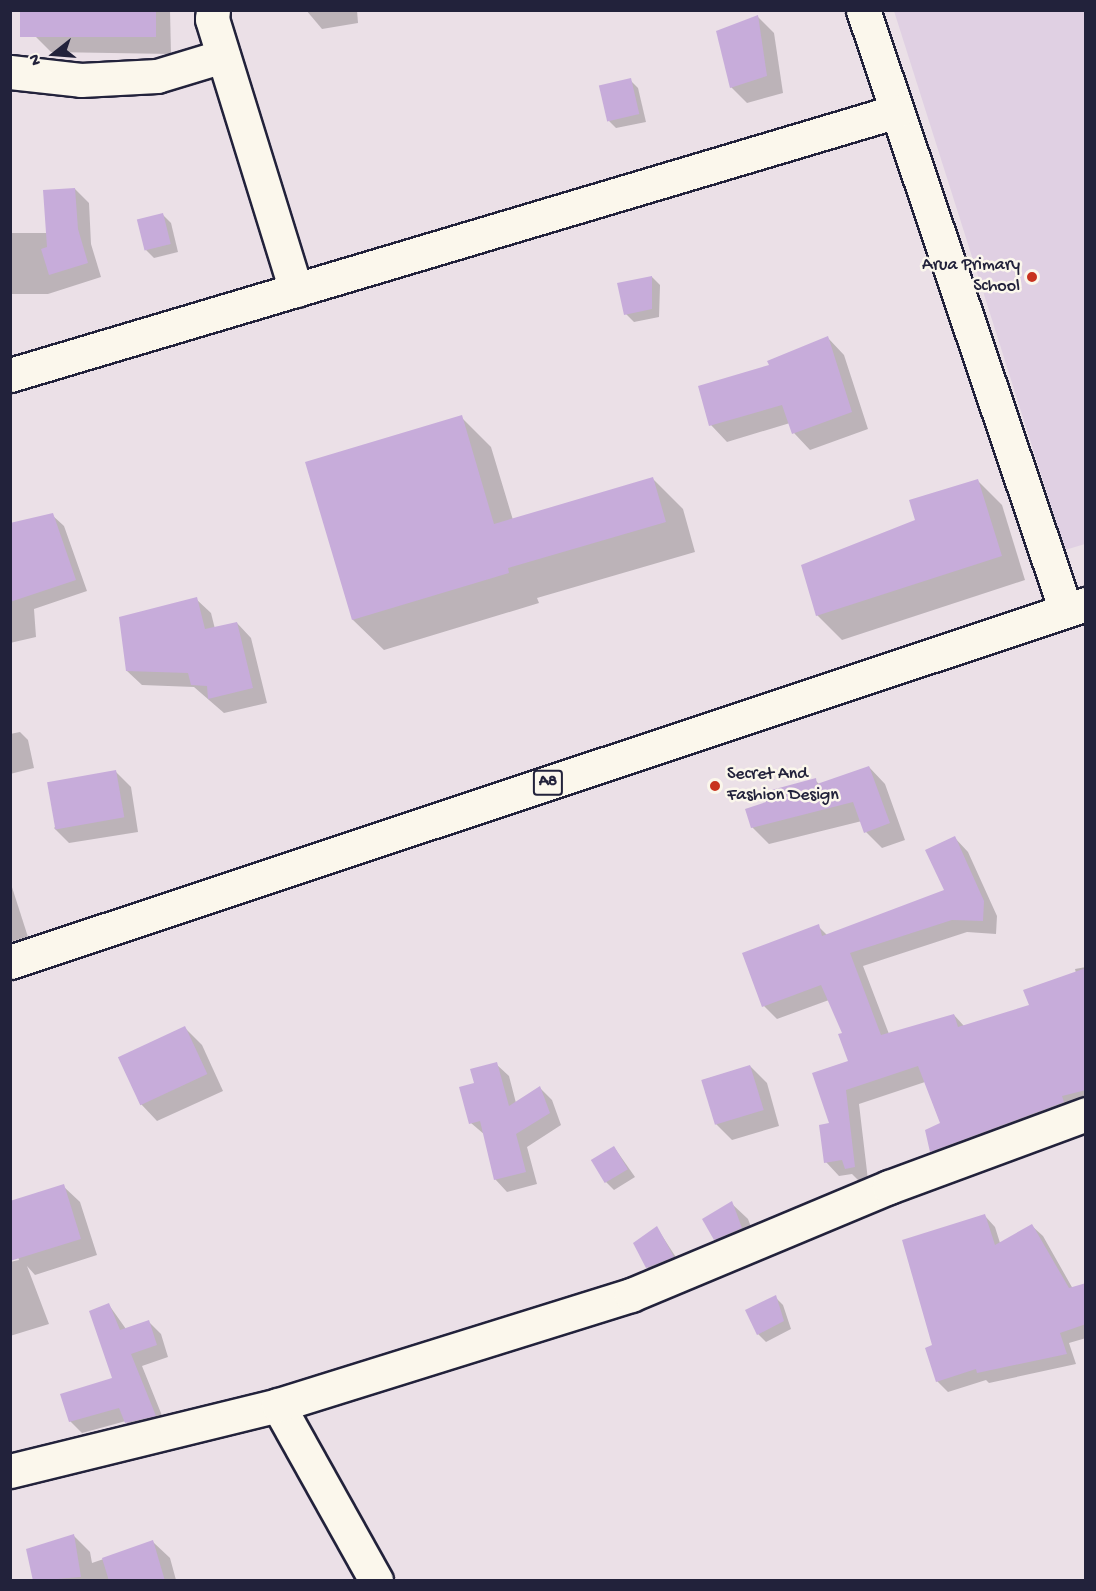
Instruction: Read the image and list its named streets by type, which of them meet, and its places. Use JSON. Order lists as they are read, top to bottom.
{
  "streets": {
    "street": ["A8"]
  },
  "places": ["Arua Primary School", "Secret And Fashion Design"],
  "north": "left"
}
